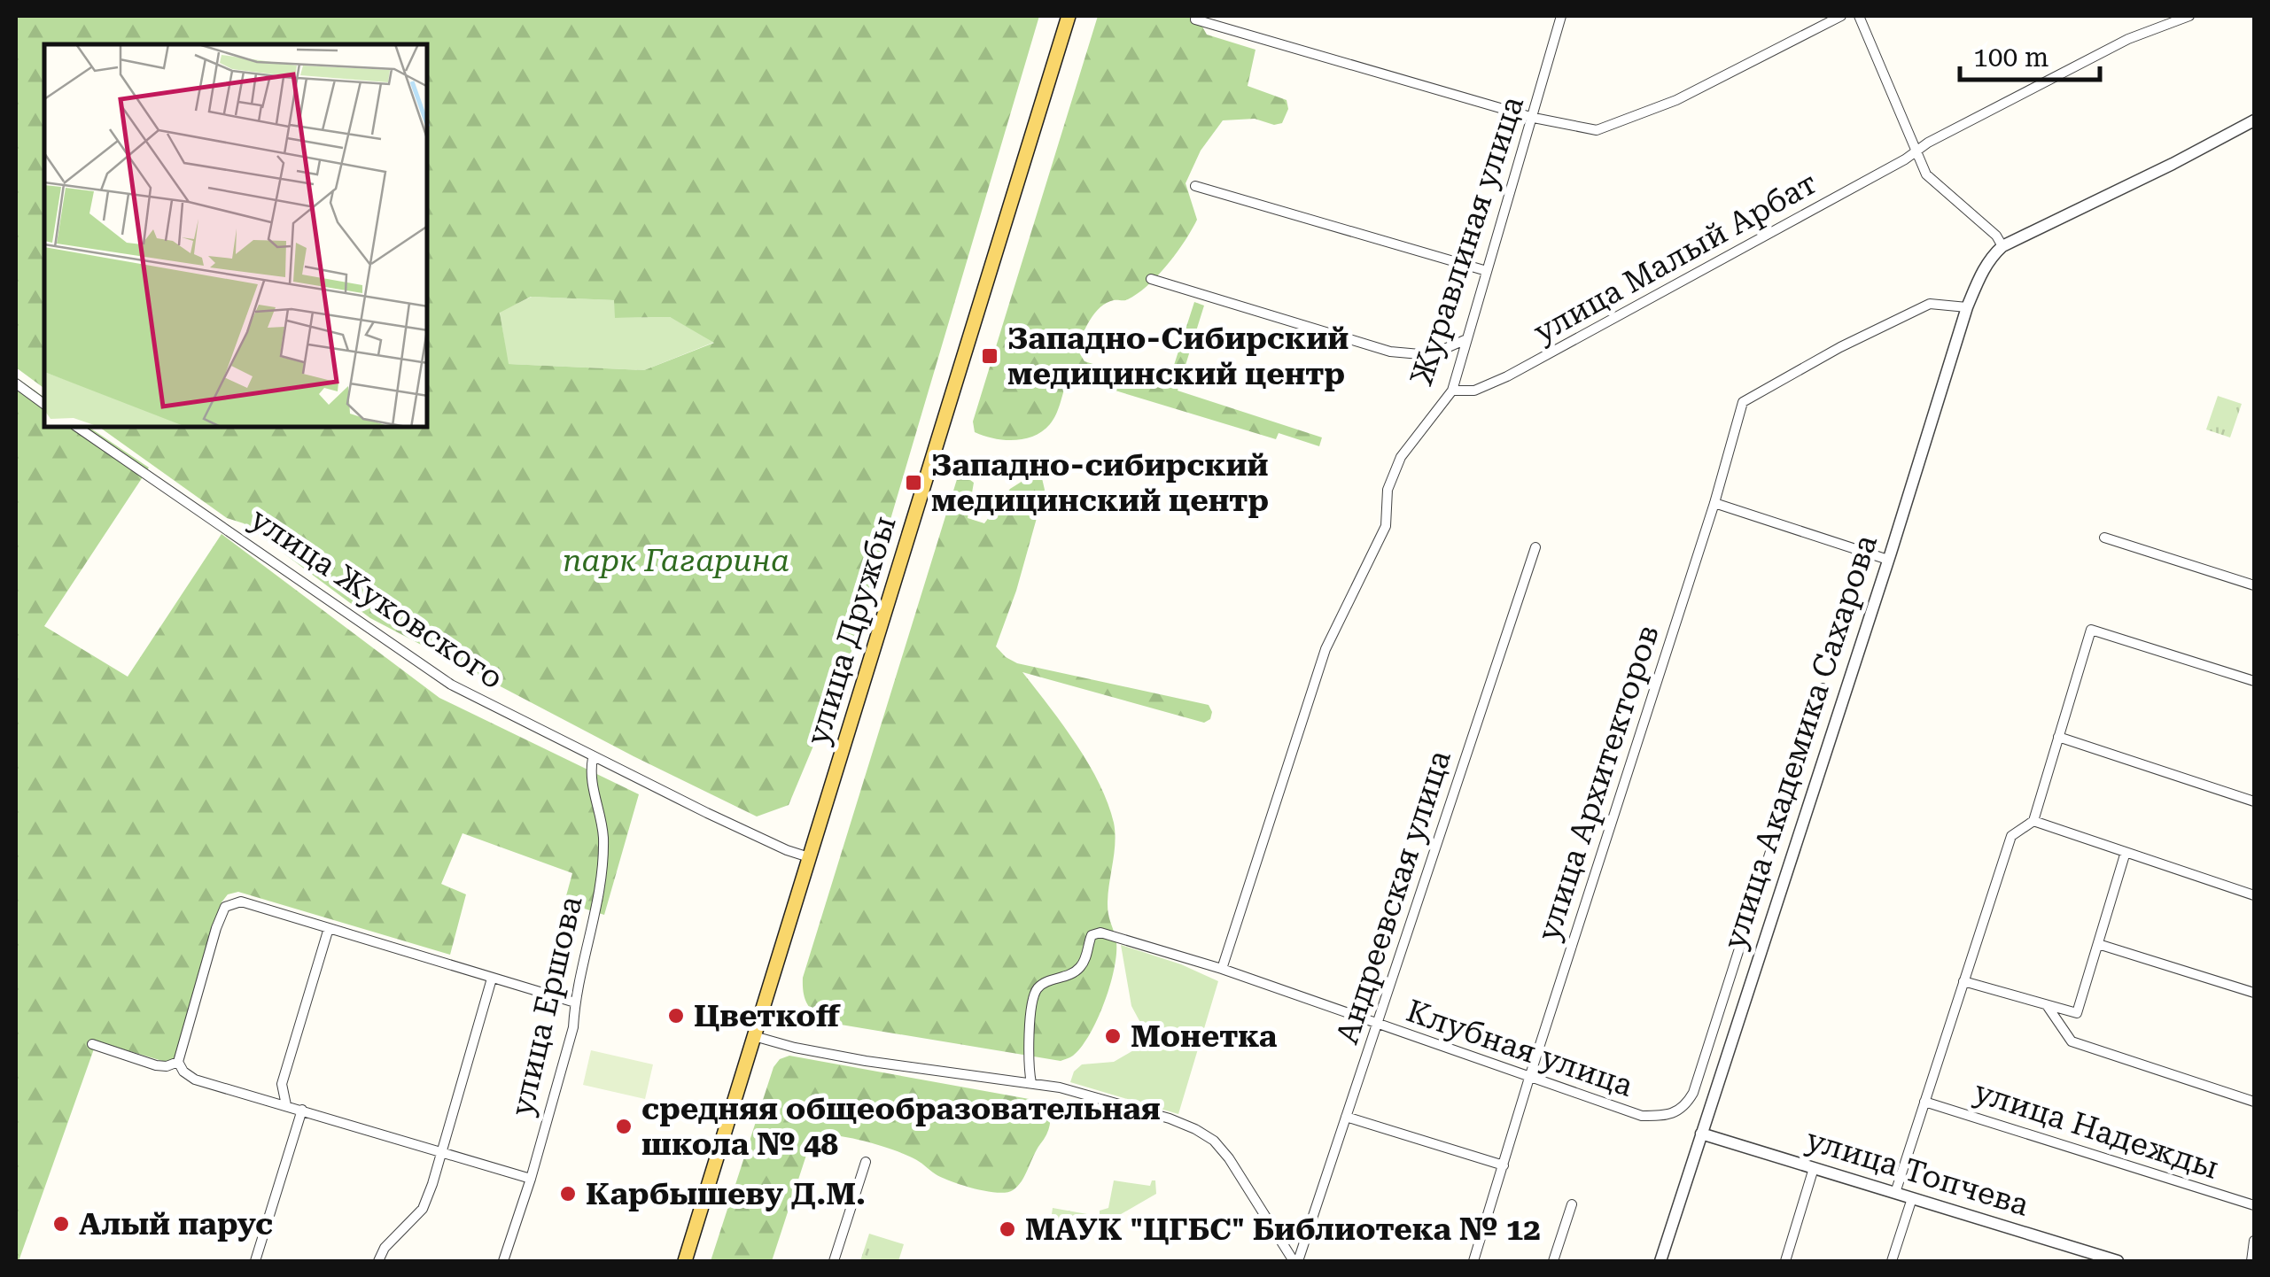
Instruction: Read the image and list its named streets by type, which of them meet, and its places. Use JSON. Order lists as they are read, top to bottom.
{
  "streets": {
    "main road": ["улица Дружбы"],
    "street": [
      "Журавлиная улица",
      "улица Малый Арбат",
      "улица Жуковского",
      "улица Академика Сахарова",
      "улица Архитекторов",
      "Андреевская улица",
      "улица Ершова",
      "Клубная улица",
      "улица Надежды",
      "улица Топчева"
    ]
  },
  "crossings": [
    ["Журавлиная улица", "улица Малый Арбат"],
    ["Журавлиная улица", "Клубная улица"],
    ["улица Жуковского", "улица Дружбы"],
    ["улица Жуковского", "улица Ершова"],
    ["улица Академика Сахарова", "улица Архитекторов"],
    ["улица Академика Сахарова", "улица Топчева"],
    ["улица Архитекторов", "Клубная улица"],
    ["Андреевская улица", "Клубная улица"]
  ],
  "parks": ["парк Гагарина"],
  "places": {
    "transit": ["Западно-Сибирский медицинский центр", "Западно-сибирский медицинский центр"],
    "other": [
      "Цветкоff",
      "Монетка",
      "средняя общеобразовательная школа № 48",
      "Карбышеву Д.М.",
      "Алый парус",
      "МАУК \"ЦГБС\" Библиотека № 12"
    ]
  },
  "scale_bar": "100 m"
}
